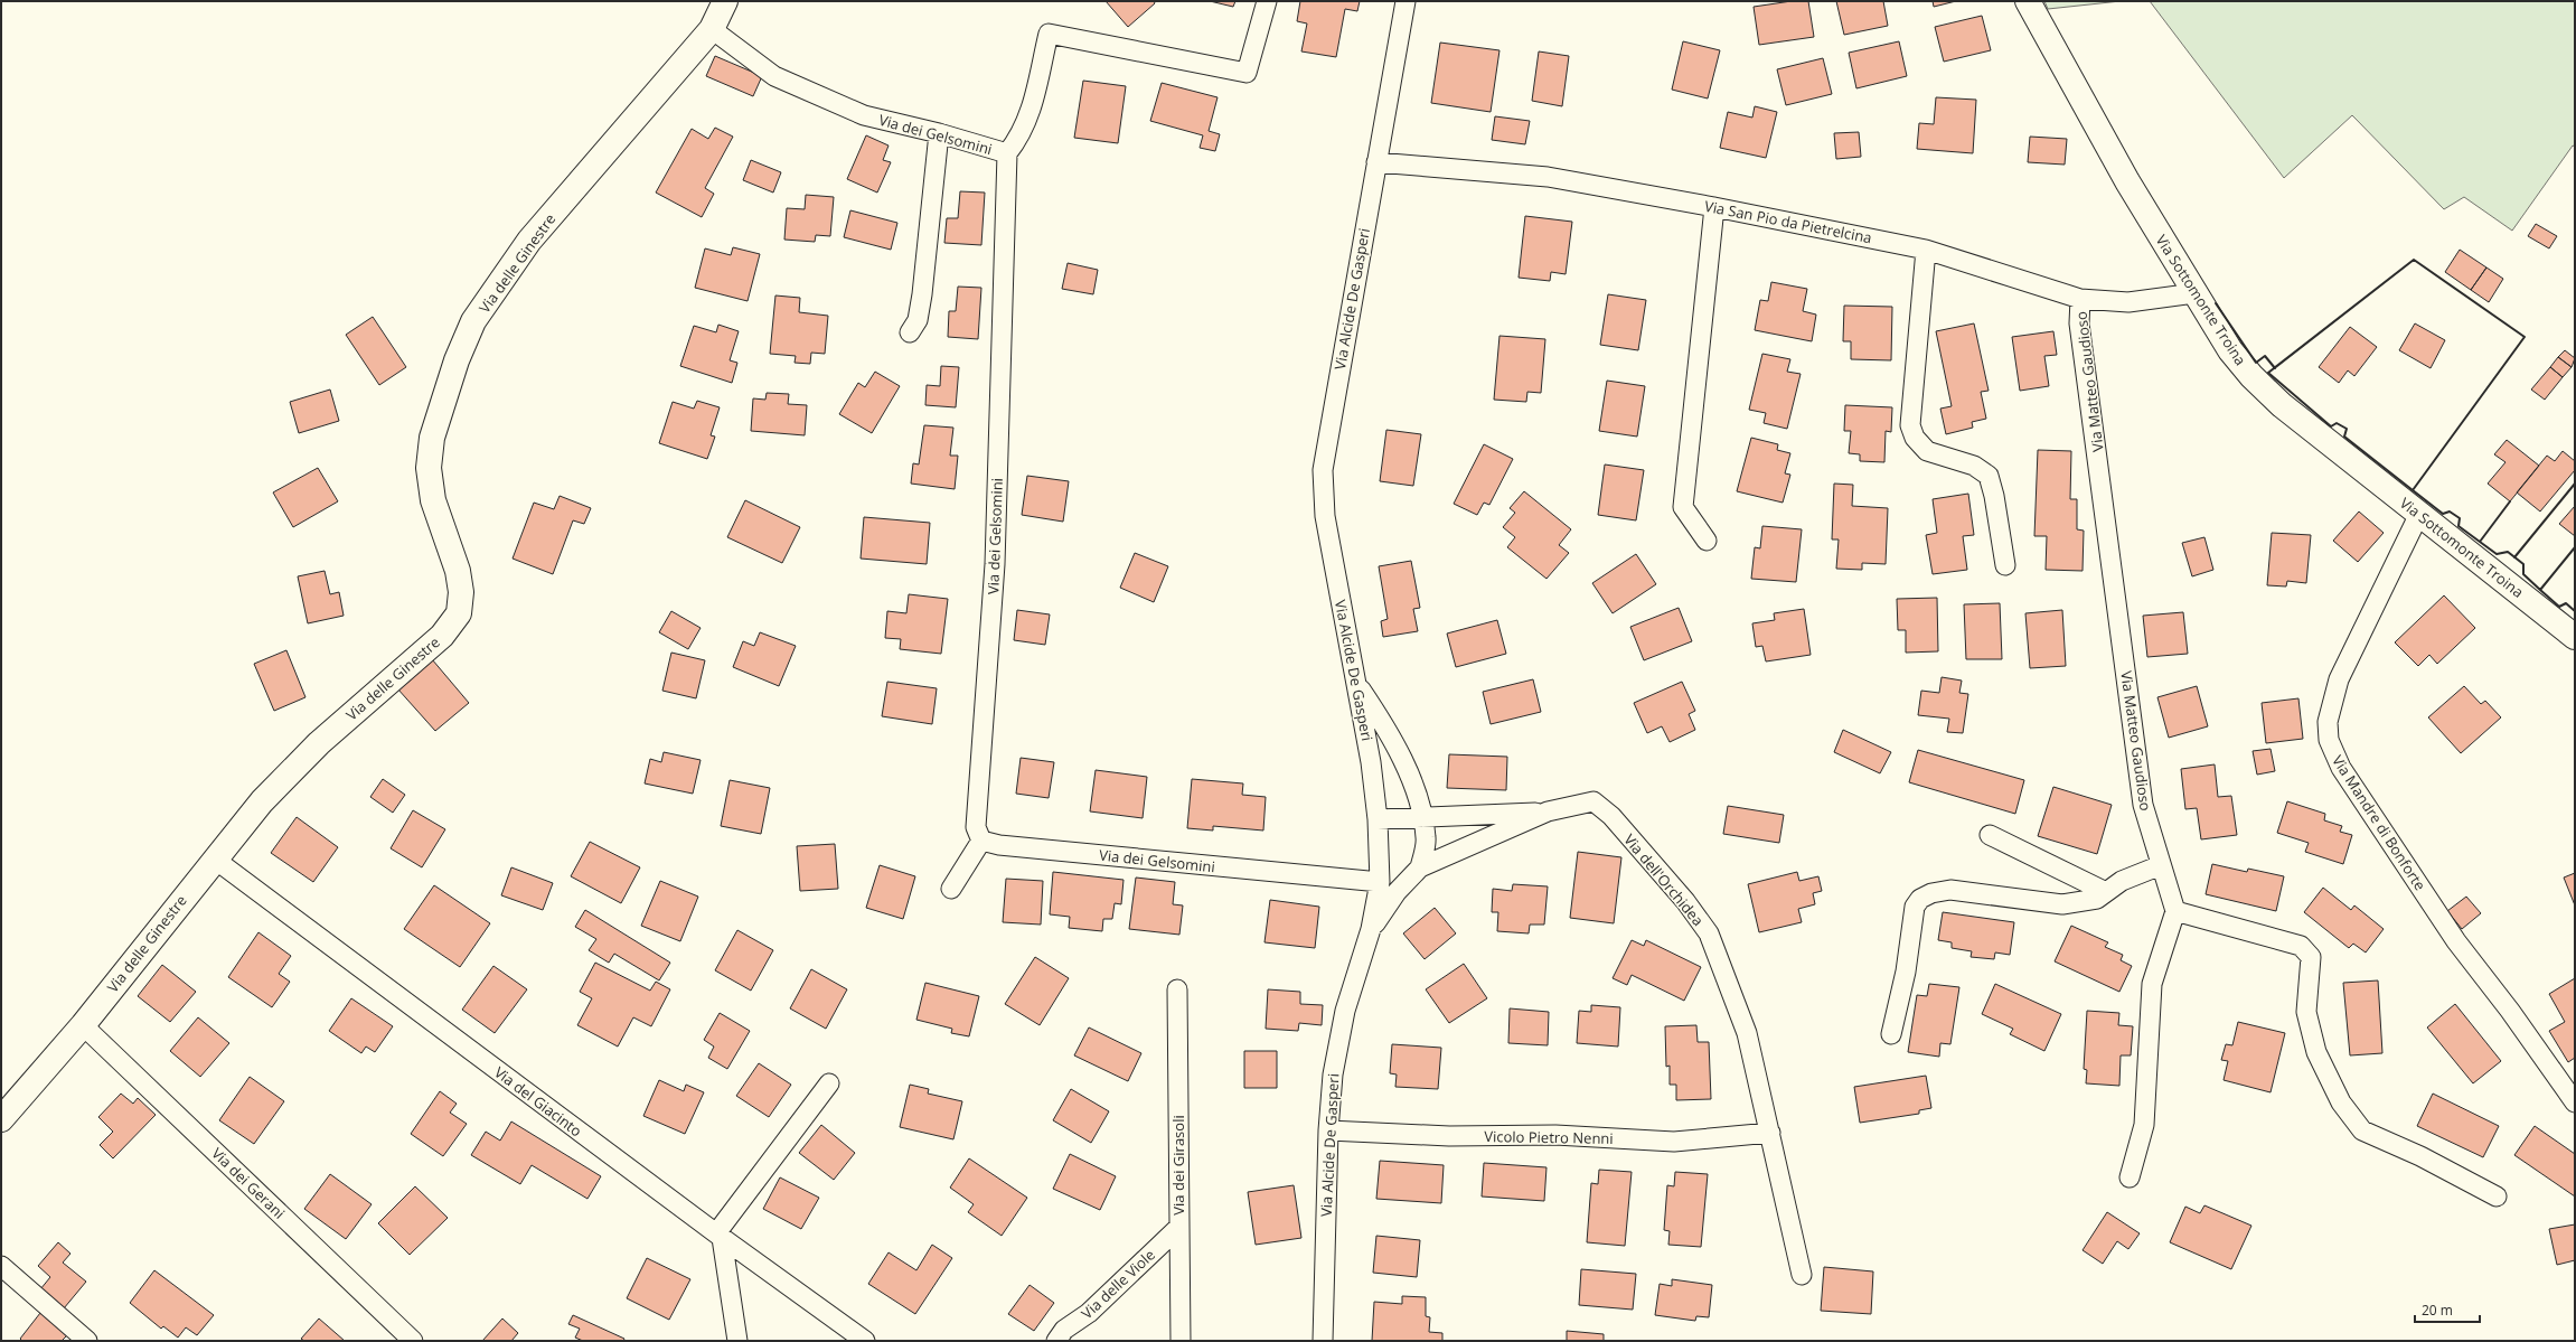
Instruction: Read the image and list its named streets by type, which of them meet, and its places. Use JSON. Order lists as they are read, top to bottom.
{
  "streets": {
    "street": [
      "Via dei Gelsomini",
      "Via San Pio da Pietrelcina",
      "Via delle Ginestre",
      "Via Alcide De Gasperi",
      "Via Sottomonte Troina",
      "Via Matteo Gaudioso",
      "Via Mandre di Bonforte",
      "Via dell'Orchidea",
      "Via del Giacinto",
      "Vicolo Pietro Nenni",
      "Via dei Girasoli",
      "Via dei Gerani",
      "Via delle Viole"
    ]
  },
  "crossings": [
    ["Via dei Gelsomini", "Via delle Ginestre"],
    ["Via dei Gelsomini", "Via Alcide De Gasperi"],
    ["Via San Pio da Pietrelcina", "Via Alcide De Gasperi"],
    ["Via San Pio da Pietrelcina", "Via Sottomonte Troina"],
    ["Via San Pio da Pietrelcina", "Via Matteo Gaudioso"],
    ["Via delle Ginestre", "Via del Giacinto"],
    ["Via delle Ginestre", "Via dei Gerani"],
    ["Via Alcide De Gasperi", "Via dell'Orchidea"],
    ["Via Alcide De Gasperi", "Vicolo Pietro Nenni"],
    ["Via Sottomonte Troina", "Via Mandre di Bonforte"],
    ["Via dell'Orchidea", "Vicolo Pietro Nenni"],
    ["Via dei Girasoli", "Via delle Viole"]
  ],
  "scale_bar": "20 m"
}
